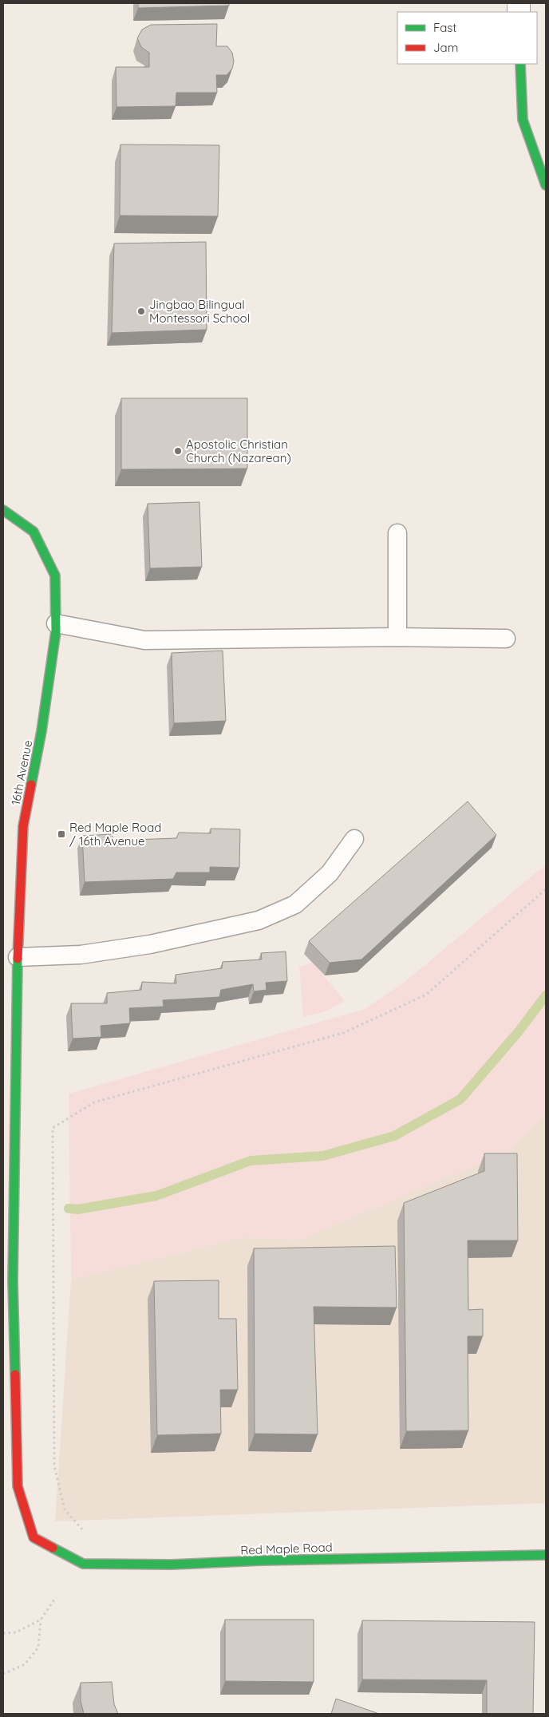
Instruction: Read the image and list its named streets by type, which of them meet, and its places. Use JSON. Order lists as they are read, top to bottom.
{
  "streets": {
    "street": ["16th Avenue", "Red Maple Road"]
  },
  "crossings": [
    ["16th Avenue", "Red Maple Road"]
  ],
  "places": {
    "other": ["Jingbao Bilingual Montessori School", "Apostolic Christian Church (Nazarean)"],
    "transit": ["Red Maple Road / 16th Avenue"]
  },
  "legend": ["Fast", "Jam"]
}
